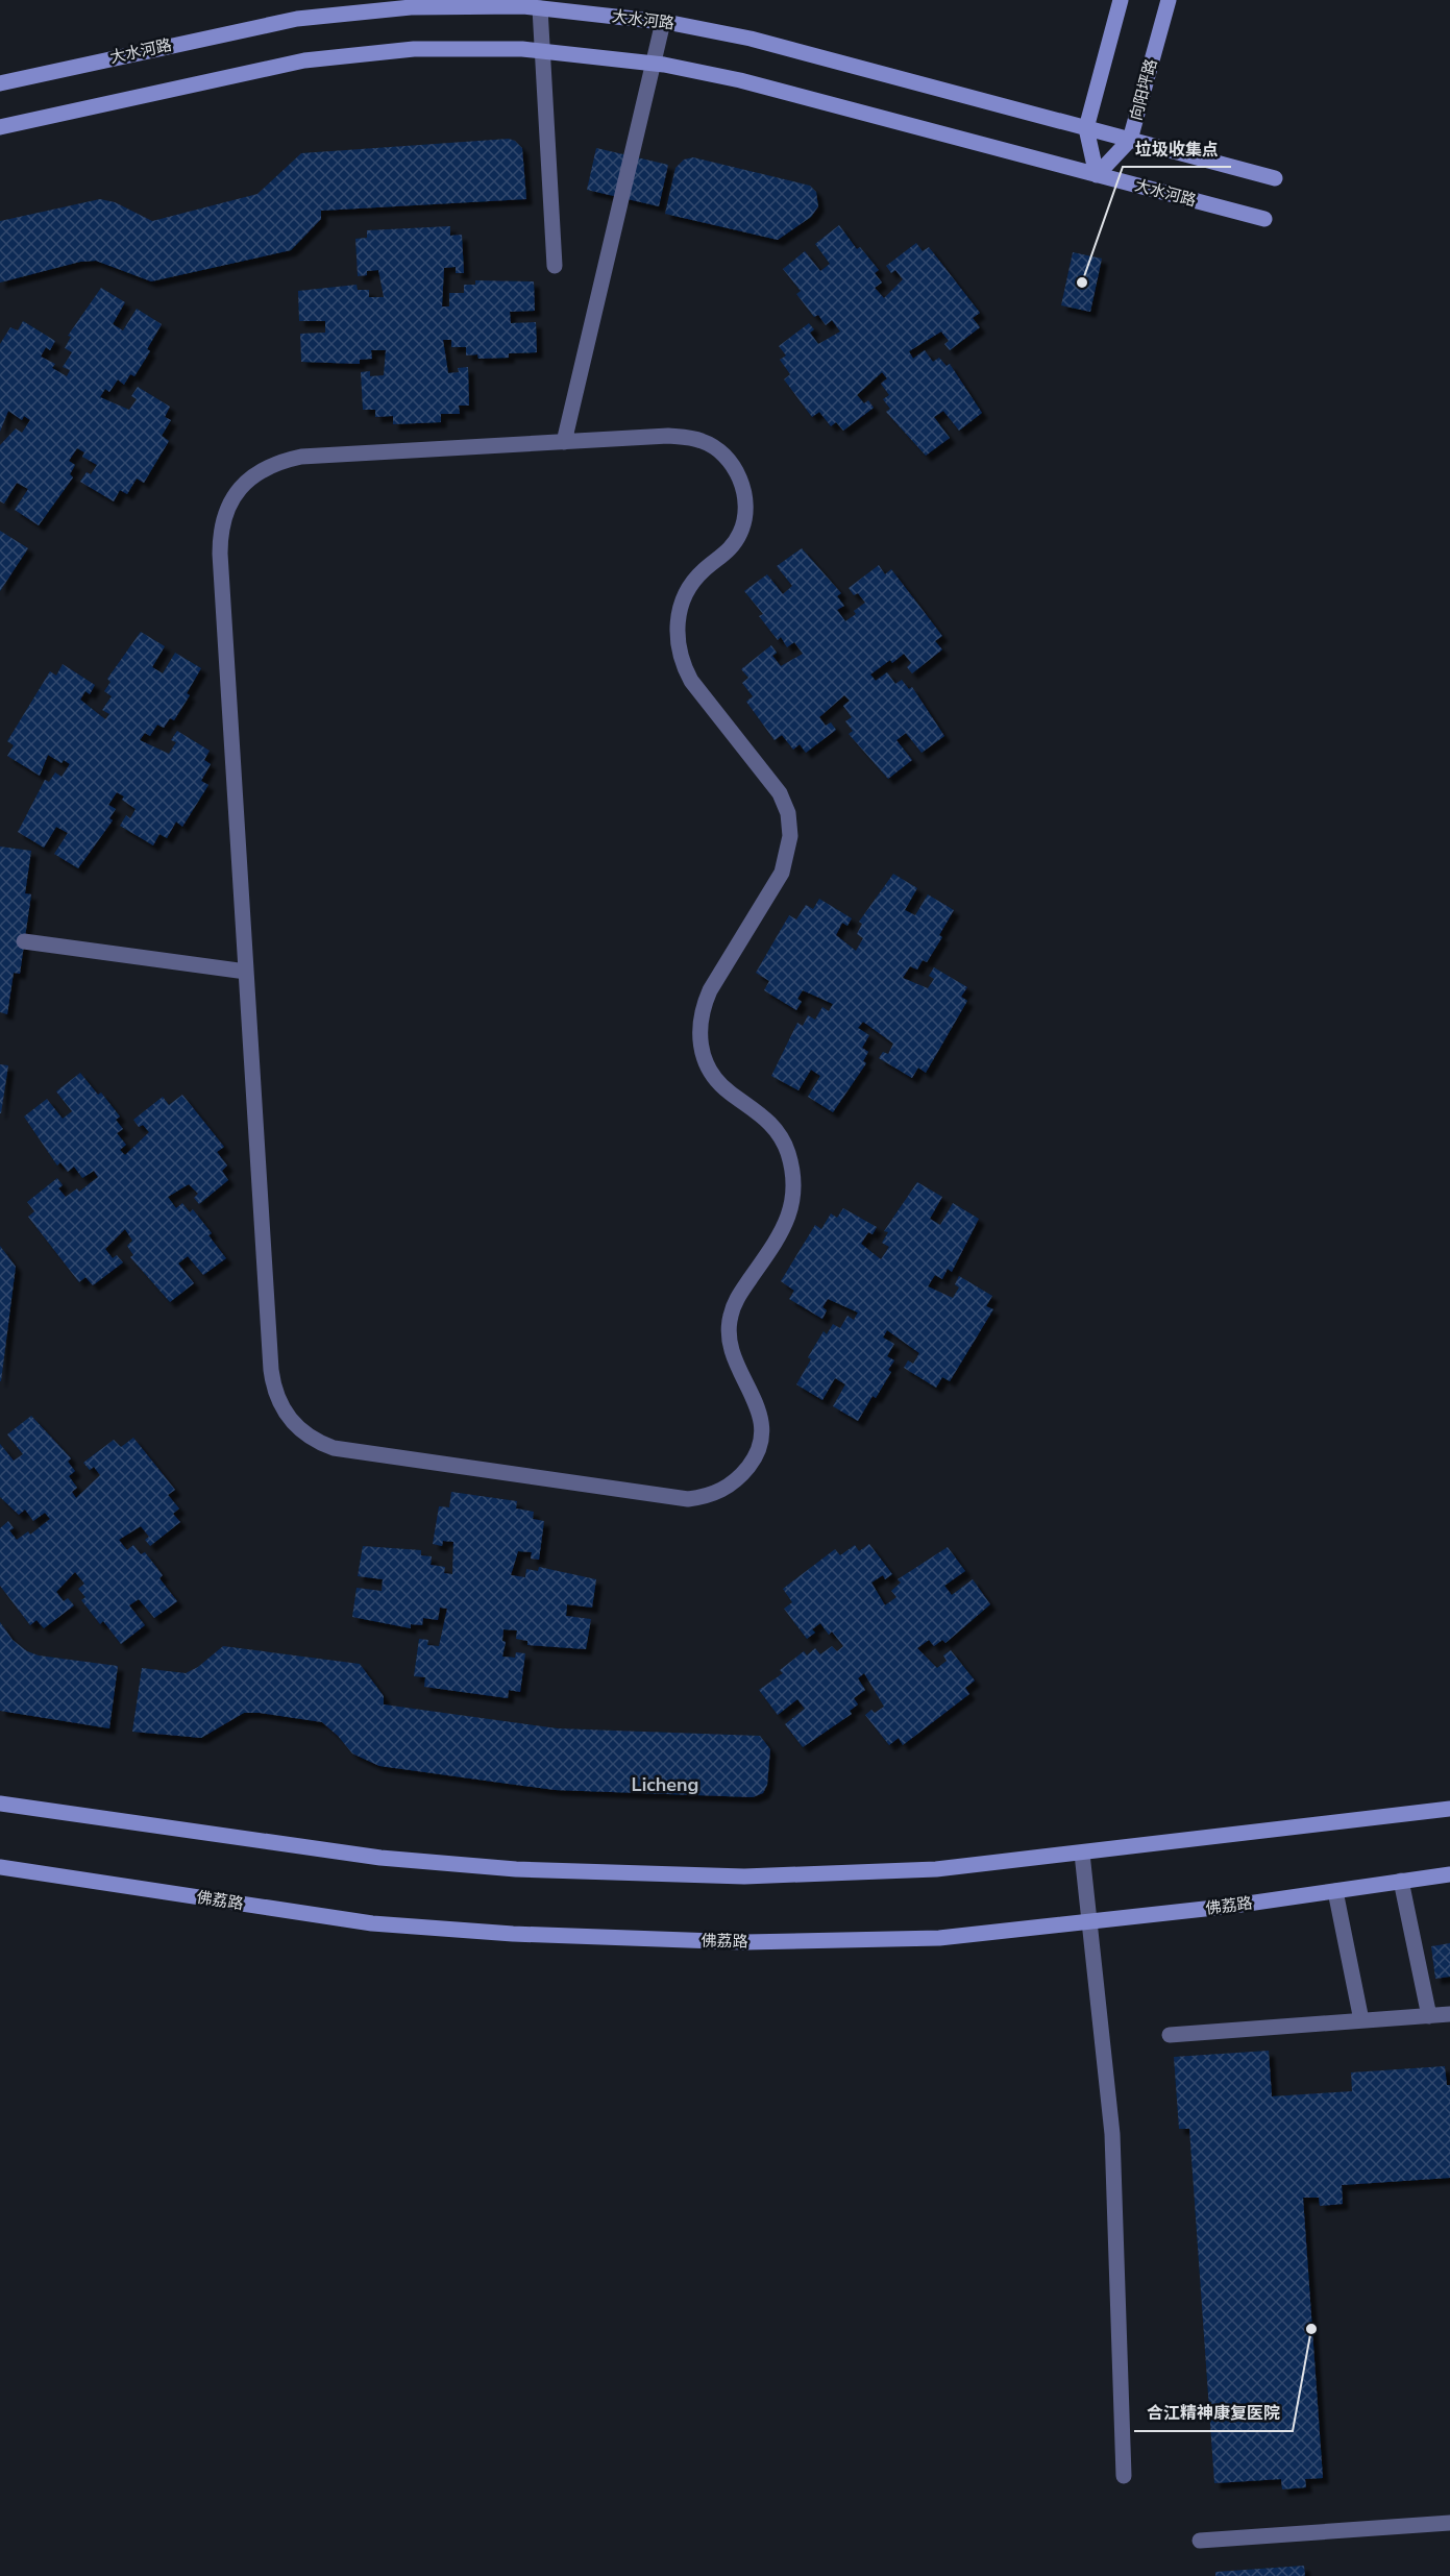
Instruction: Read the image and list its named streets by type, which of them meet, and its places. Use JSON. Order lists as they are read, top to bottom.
{
  "streets": {
    "street": ["大水河路", "向阳坪路", "佛荔路"]
  },
  "crossings": [
    ["大水河路", "向阳坪路"]
  ],
  "districts": ["Licheng"],
  "places": ["垃圾收集点", "合江精神康复医院"]
}
